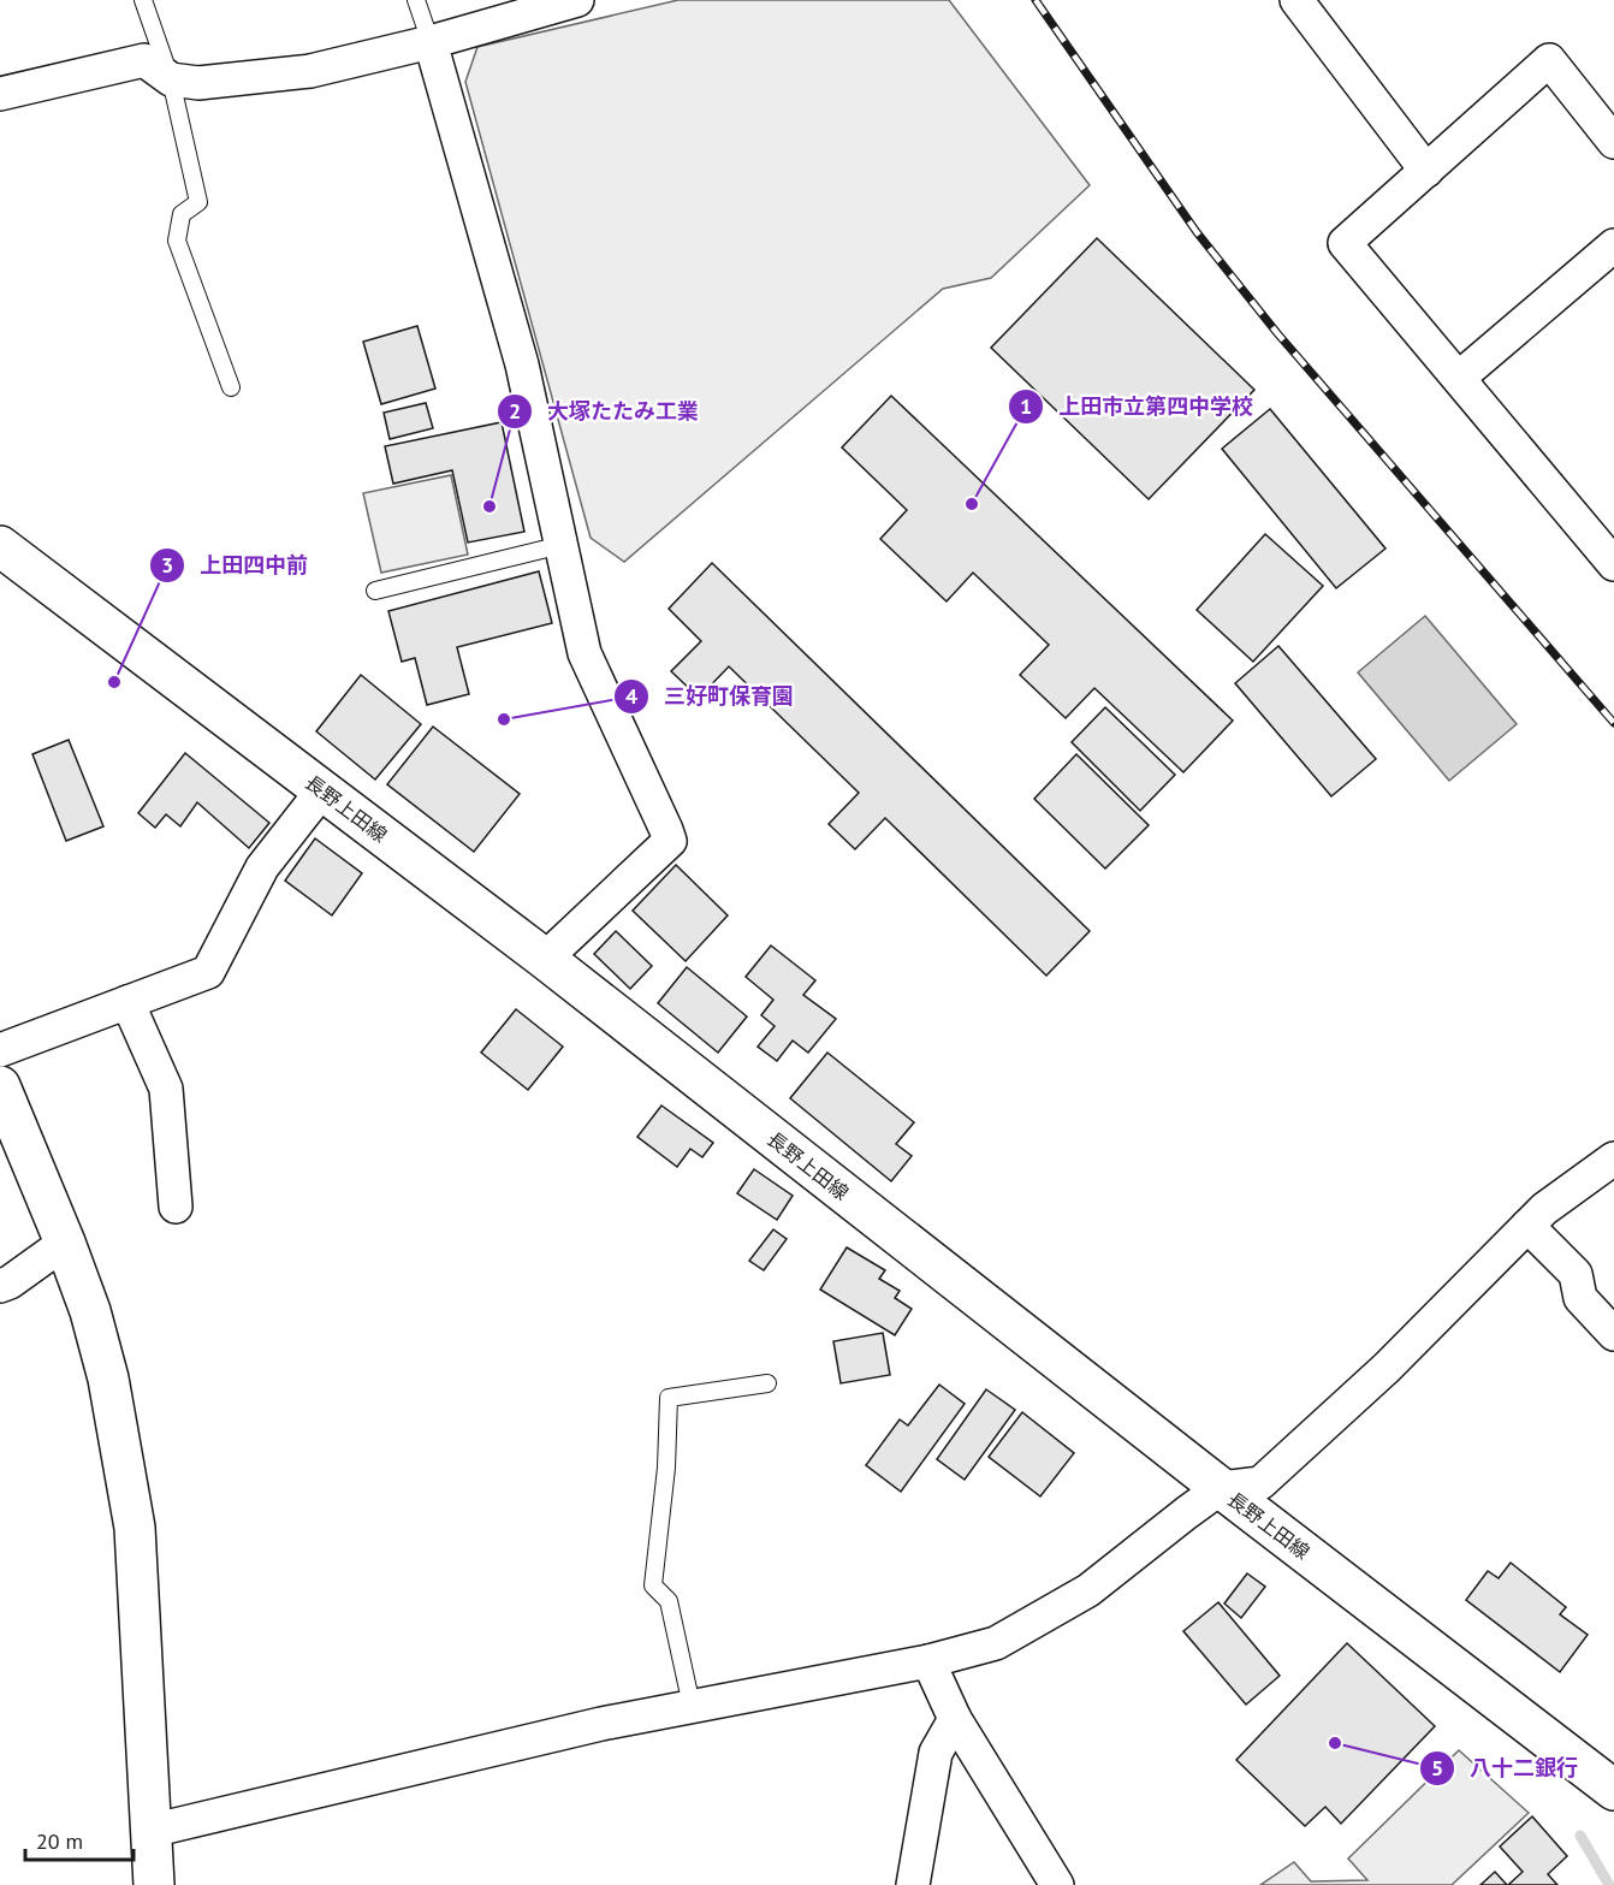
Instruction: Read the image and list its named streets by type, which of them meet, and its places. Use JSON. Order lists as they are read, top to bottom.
{
  "streets": {
    "main road": ["長野上田線"]
  },
  "places": [
    "上田市立第四中学校",
    "大塚たたみ工業",
    "上田四中前",
    "三好町保育園",
    "八十二銀行"
  ],
  "scale_bar": "20 m"
}
